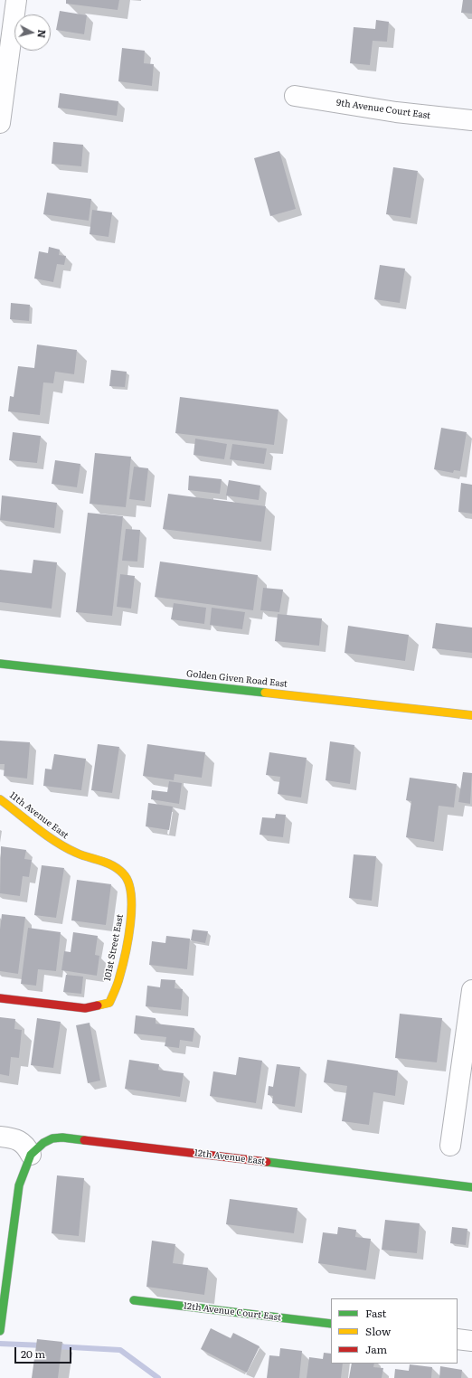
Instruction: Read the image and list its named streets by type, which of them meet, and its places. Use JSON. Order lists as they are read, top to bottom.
{
  "streets": {
    "street": [
      "9th Avenue Court East",
      "Golden Given Road East",
      "11th Avenue East",
      "101st Street East",
      "12th Avenue East",
      "12th Avenue Court East"
    ]
  },
  "crossings": [
    ["11th Avenue East", "101st Street East"]
  ],
  "legend": ["Fast", "Slow", "Jam"],
  "scale_bar": "20 m",
  "north": "right"
}
